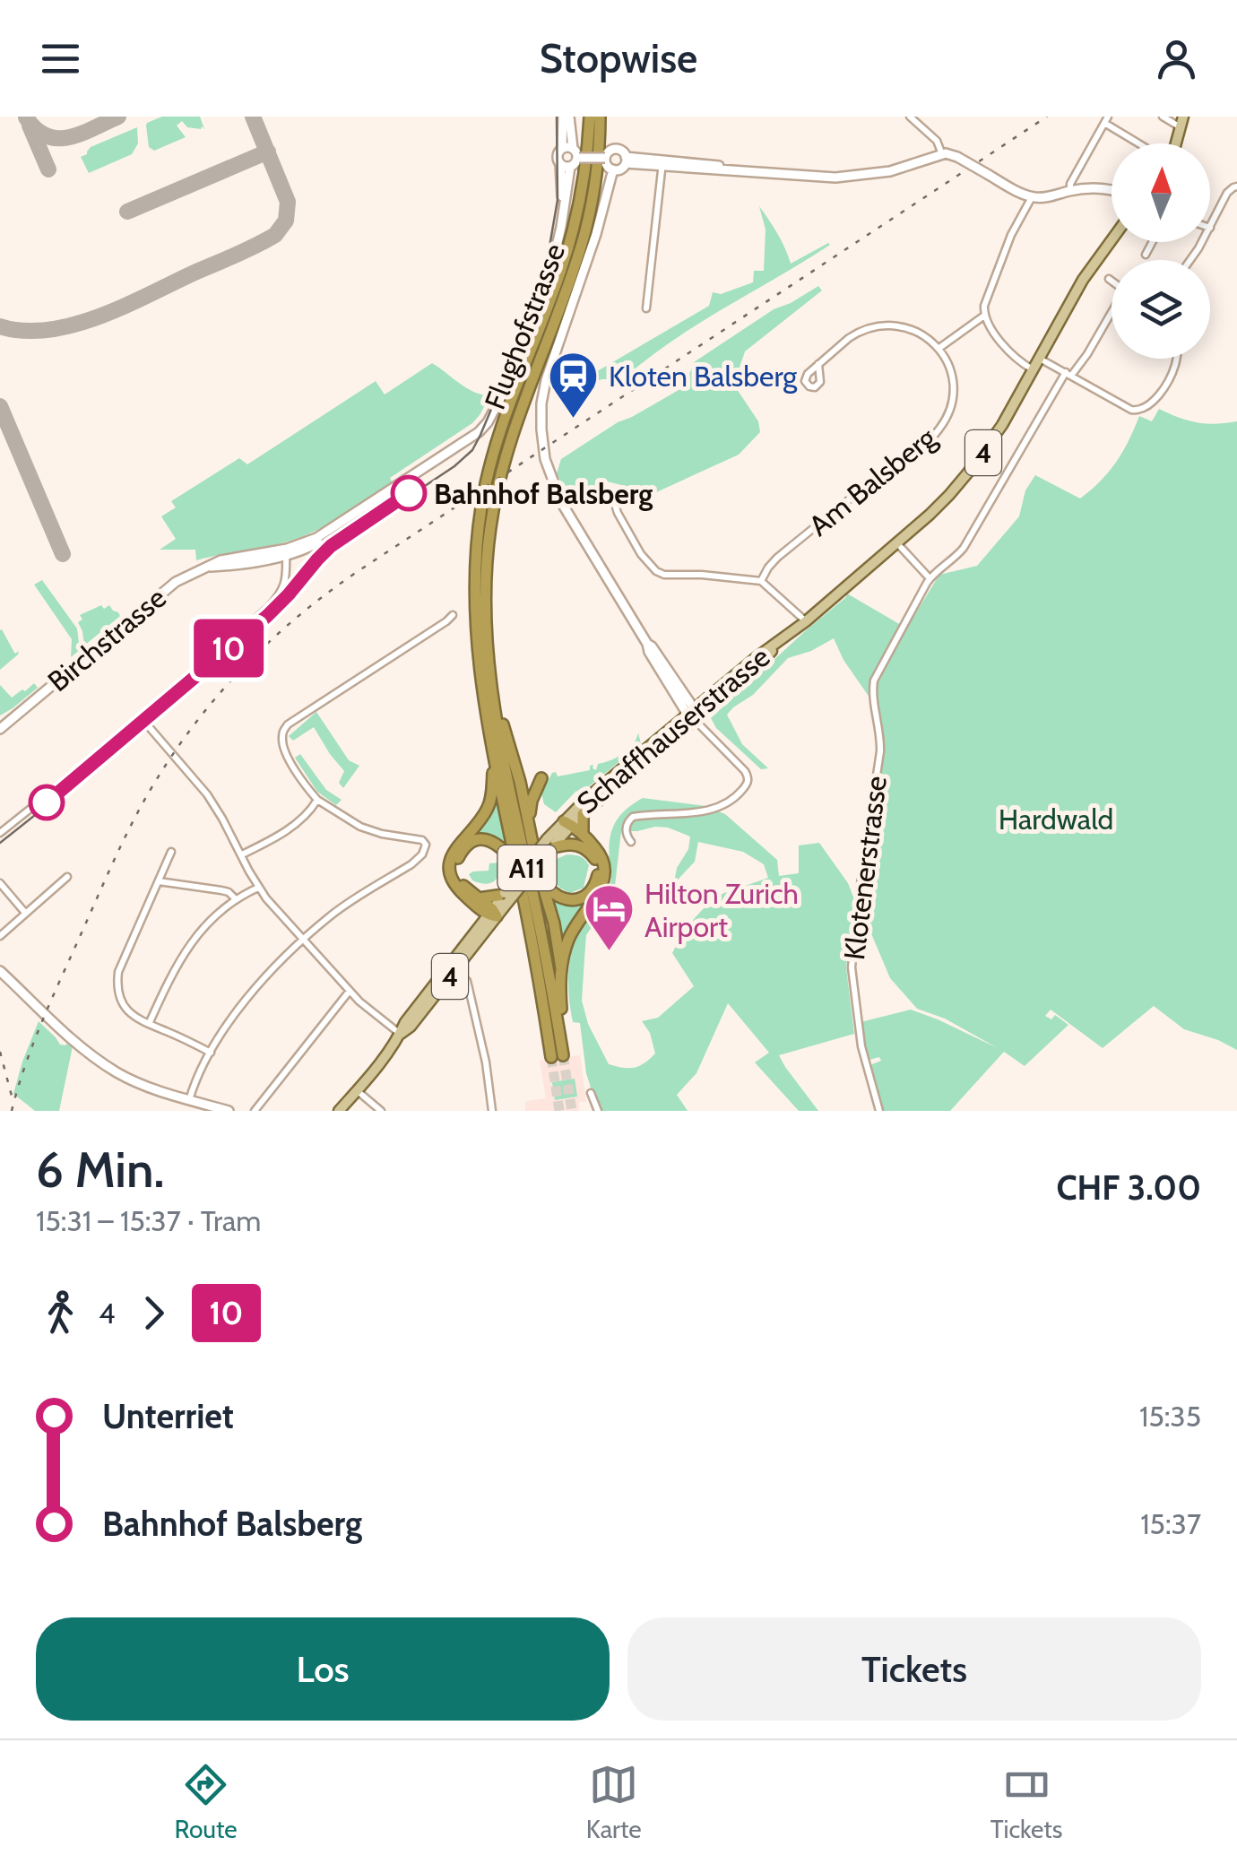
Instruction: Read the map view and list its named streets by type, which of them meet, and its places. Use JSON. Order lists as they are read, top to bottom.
{
  "streets": {
    "highway": ["A11"],
    "main road": [
      "Flughofstrasse",
      "4",
      "Birchstrasse",
      "Schaffhauserstrasse"
    ],
    "street": ["Am Balsberg", "Klotenerstrasse"]
  },
  "crossings": [
    ["Flughofstrasse", "Birchstrasse"]
  ],
  "parks": ["Hardwald"],
  "places": {
    "station": ["Kloten Balsberg"],
    "other": ["Bahnhof Balsberg"],
    "hotel": ["Hilton Zurich Airport"]
  },
  "lines": ["tram line 10"],
  "north": "top",
  "page": {
    "header": "Stopwise",
    "on_map": "10",
    "heading": ["6 Min.", "15:31 – 15:37 · Tram", "CHF 3.00"],
    "legs": ["4", "10"],
    "list": [
      {
        "name": "Unterriet",
        "value": "15:35"
      },
      {
        "name": "Bahnhof Balsberg",
        "value": "15:37"
      }
    ],
    "buttons": ["Los", "Tickets"],
    "tabs": ["Route", "Karte", "Tickets"]
  }
}
